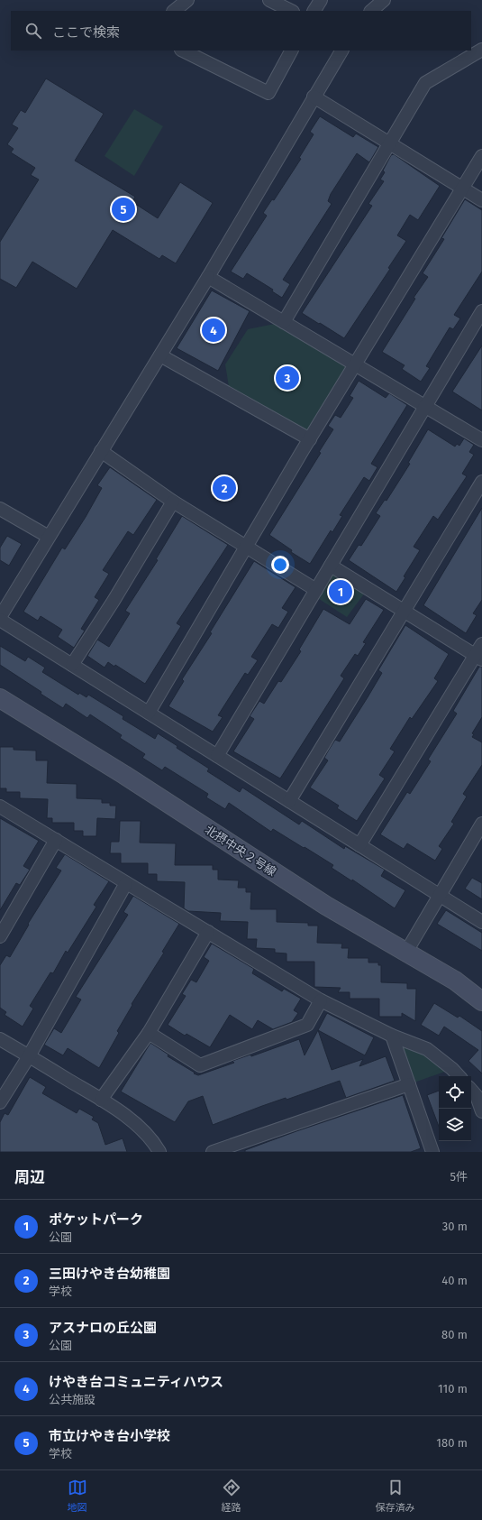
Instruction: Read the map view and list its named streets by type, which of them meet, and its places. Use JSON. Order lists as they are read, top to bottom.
{
  "streets": {
    "street": ["北摂中央２号線"]
  },
  "page": {
    "search": "ここで検索",
    "pins": [
      "5",
      "4",
      "3",
      "2",
      "1"
    ],
    "heading": ["周辺", "5件"],
    "list": [
      {
        "mark": "1",
        "name": "ポケットパーク",
        "note": "公園",
        "value": "30 m"
      },
      {
        "mark": "2",
        "name": "三田けやき台幼稚園",
        "note": "学校",
        "value": "40 m"
      },
      {
        "mark": "3",
        "name": "アスナロの丘公園",
        "note": "公園",
        "value": "80 m"
      },
      {
        "mark": "4",
        "name": "けやき台コミュニティハウス",
        "note": "公共施設",
        "value": "110 m"
      },
      {
        "mark": "5",
        "name": "市立けやき台小学校",
        "note": "学校",
        "value": "180 m"
      }
    ],
    "nav": ["地図", "経路", "保存済み"]
  }
}
